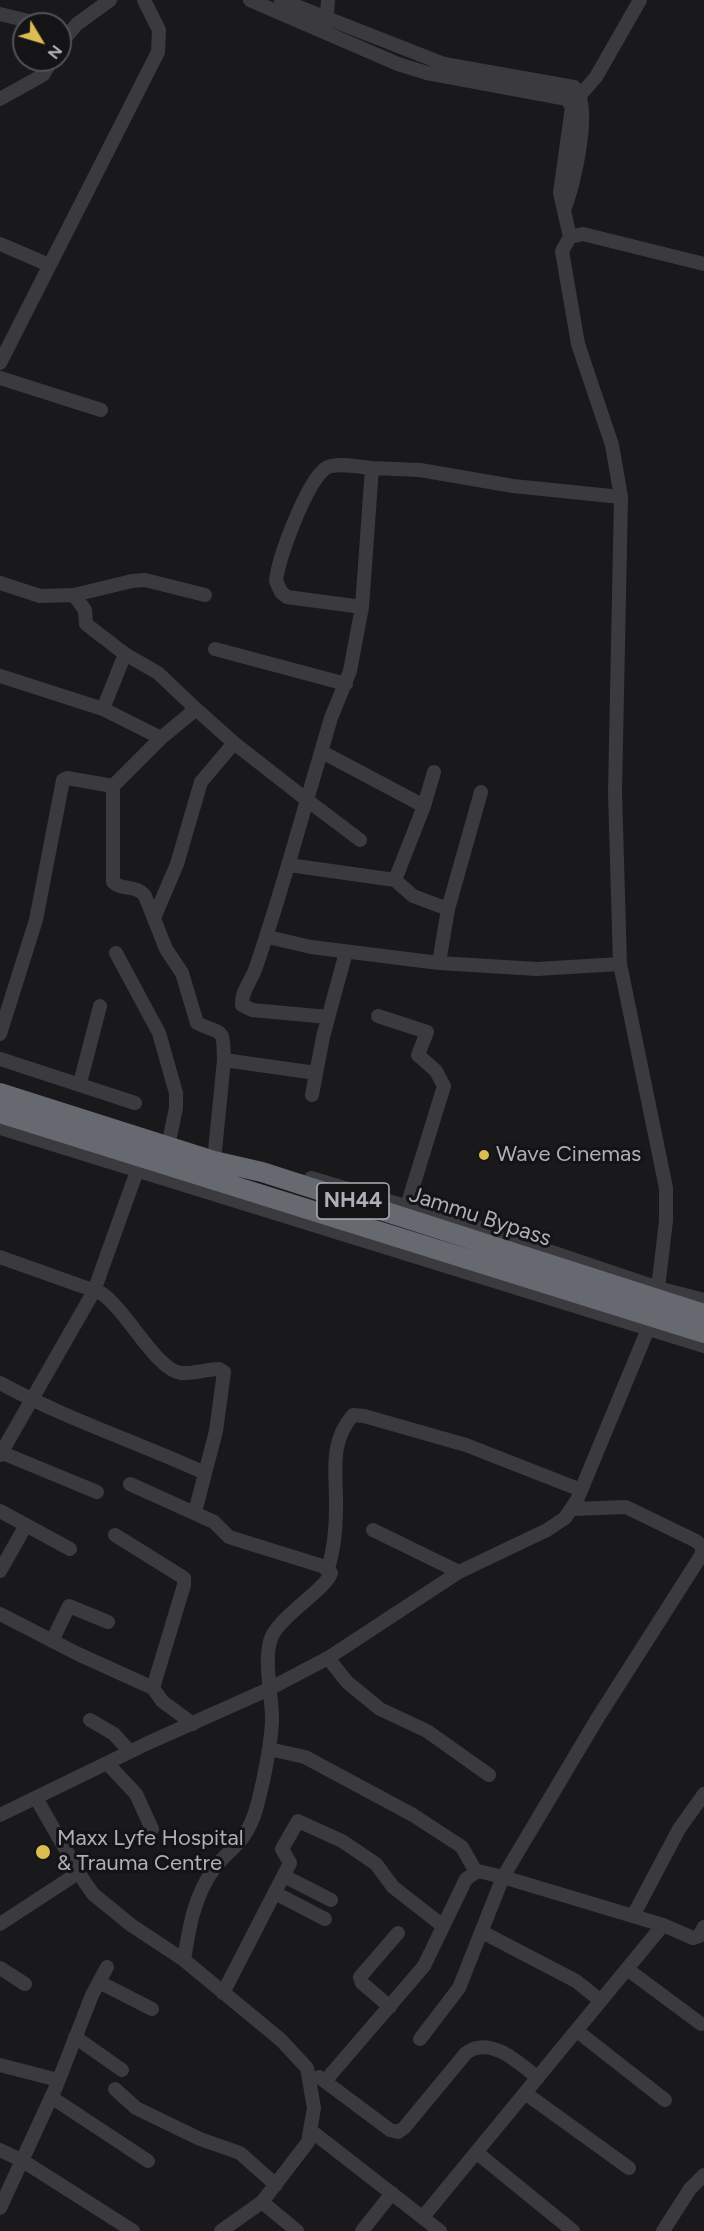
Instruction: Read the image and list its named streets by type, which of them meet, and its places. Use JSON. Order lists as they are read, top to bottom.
{
  "streets": {
    "highway": ["NH44", "Jammu Bypass"]
  },
  "places": ["Wave Cinemas", "Maxx Lyfe Hospital & Trauma Centre"],
  "north": "bottom right"
}
